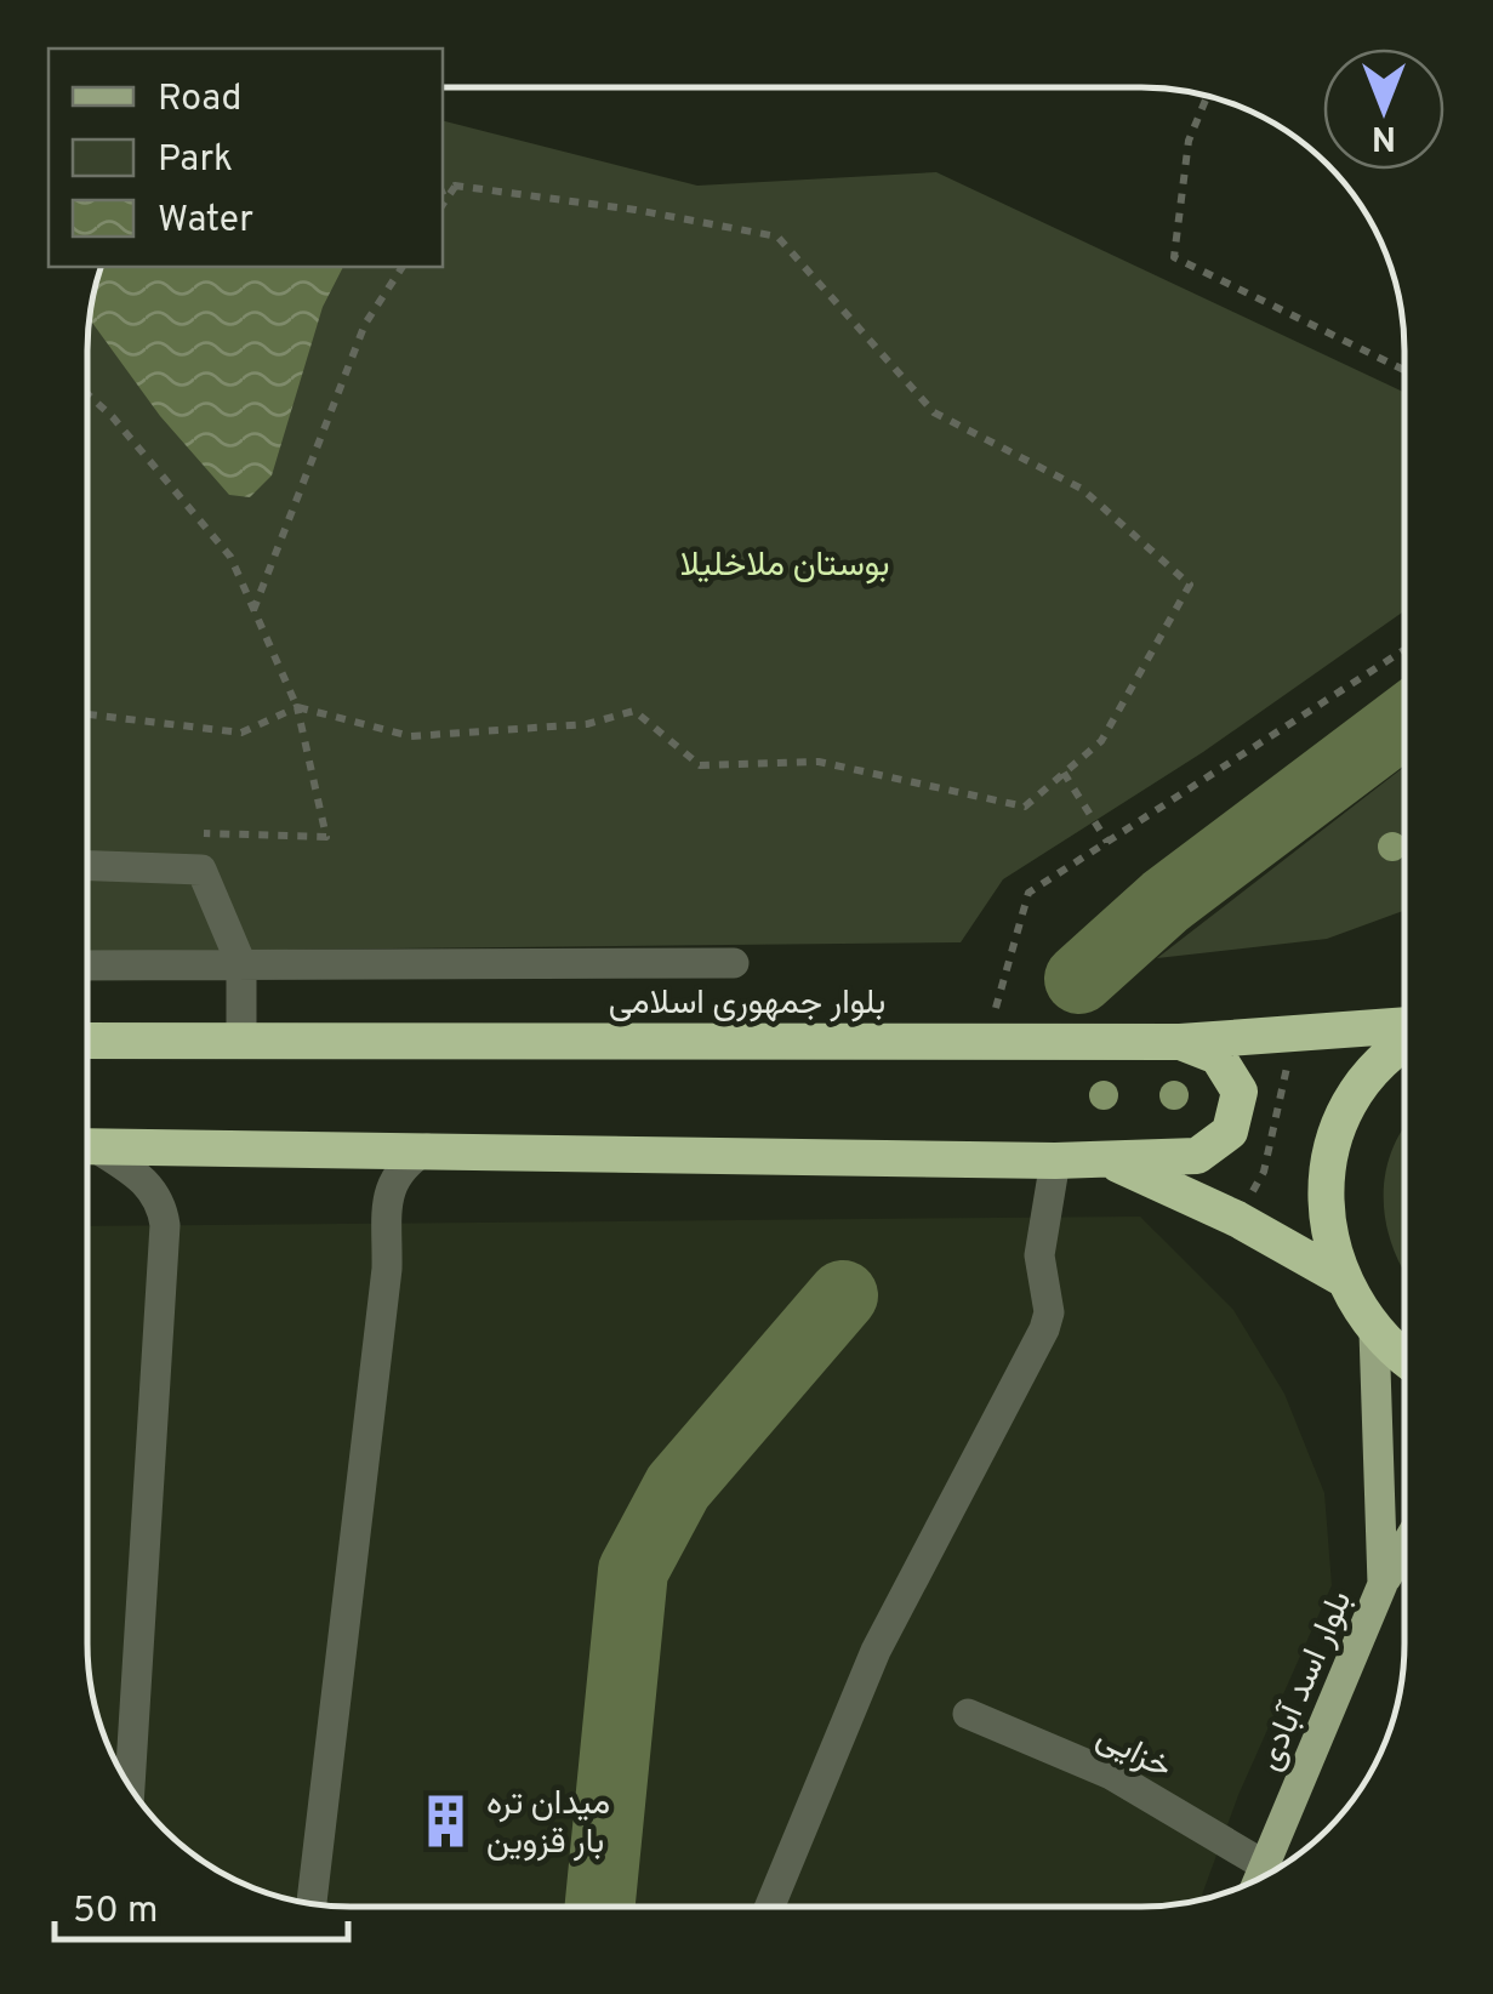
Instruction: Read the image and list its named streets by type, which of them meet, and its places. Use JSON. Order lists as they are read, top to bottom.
{
  "streets": {
    "highway": ["بلوار جمهوری اسلامی"],
    "main road": ["بلوار اسد آبادی"],
    "street": ["خزایی"]
  },
  "crossings": [
    ["بلوار اسد آبادی", "خزایی"]
  ],
  "parks": ["بوستان ملاخلیلا"],
  "places": {
    "building": ["میدان تره بار قزوین"]
  },
  "legend": ["Road", "Park", "Water"],
  "scale_bar": "50 m",
  "north": "bottom"
}
